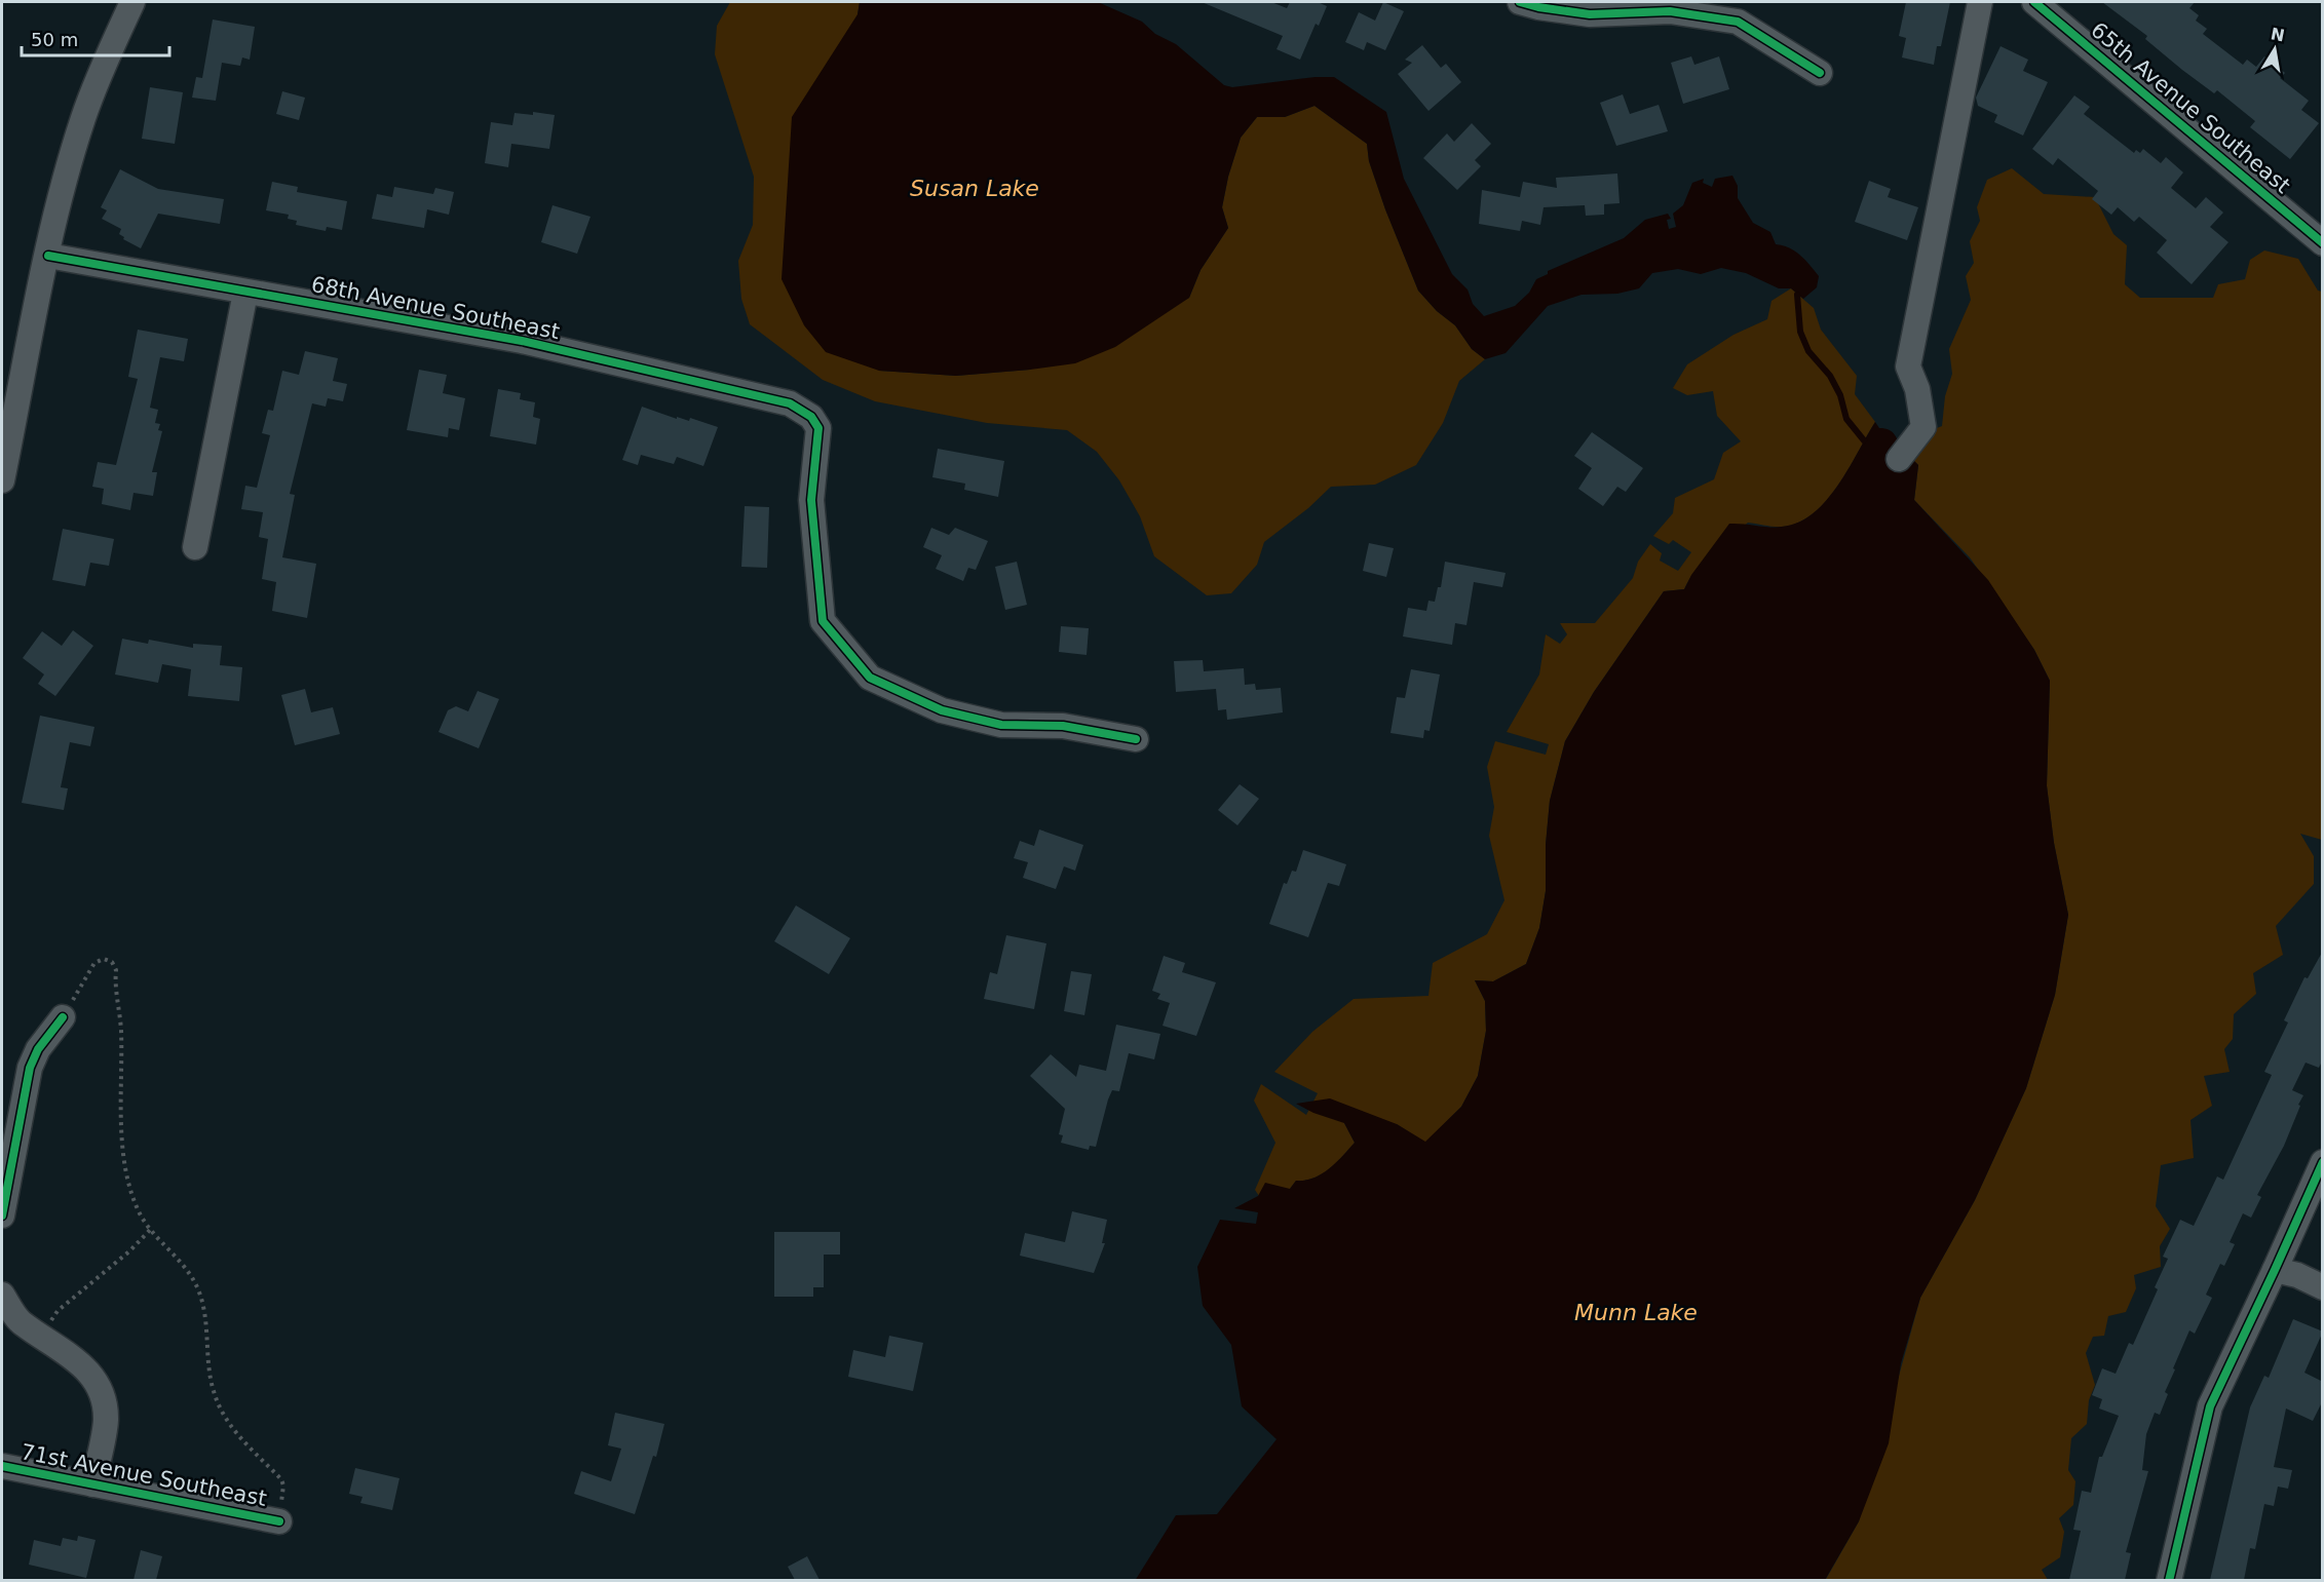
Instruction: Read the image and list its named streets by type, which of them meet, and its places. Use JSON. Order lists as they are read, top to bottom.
{
  "streets": {
    "street": ["65th Avenue Southeast", "68th Avenue Southeast", "71st Avenue Southeast"]
  },
  "water": ["Susan Lake", "Munn Lake"],
  "scale_bar": "50 m",
  "north": "top"
}
